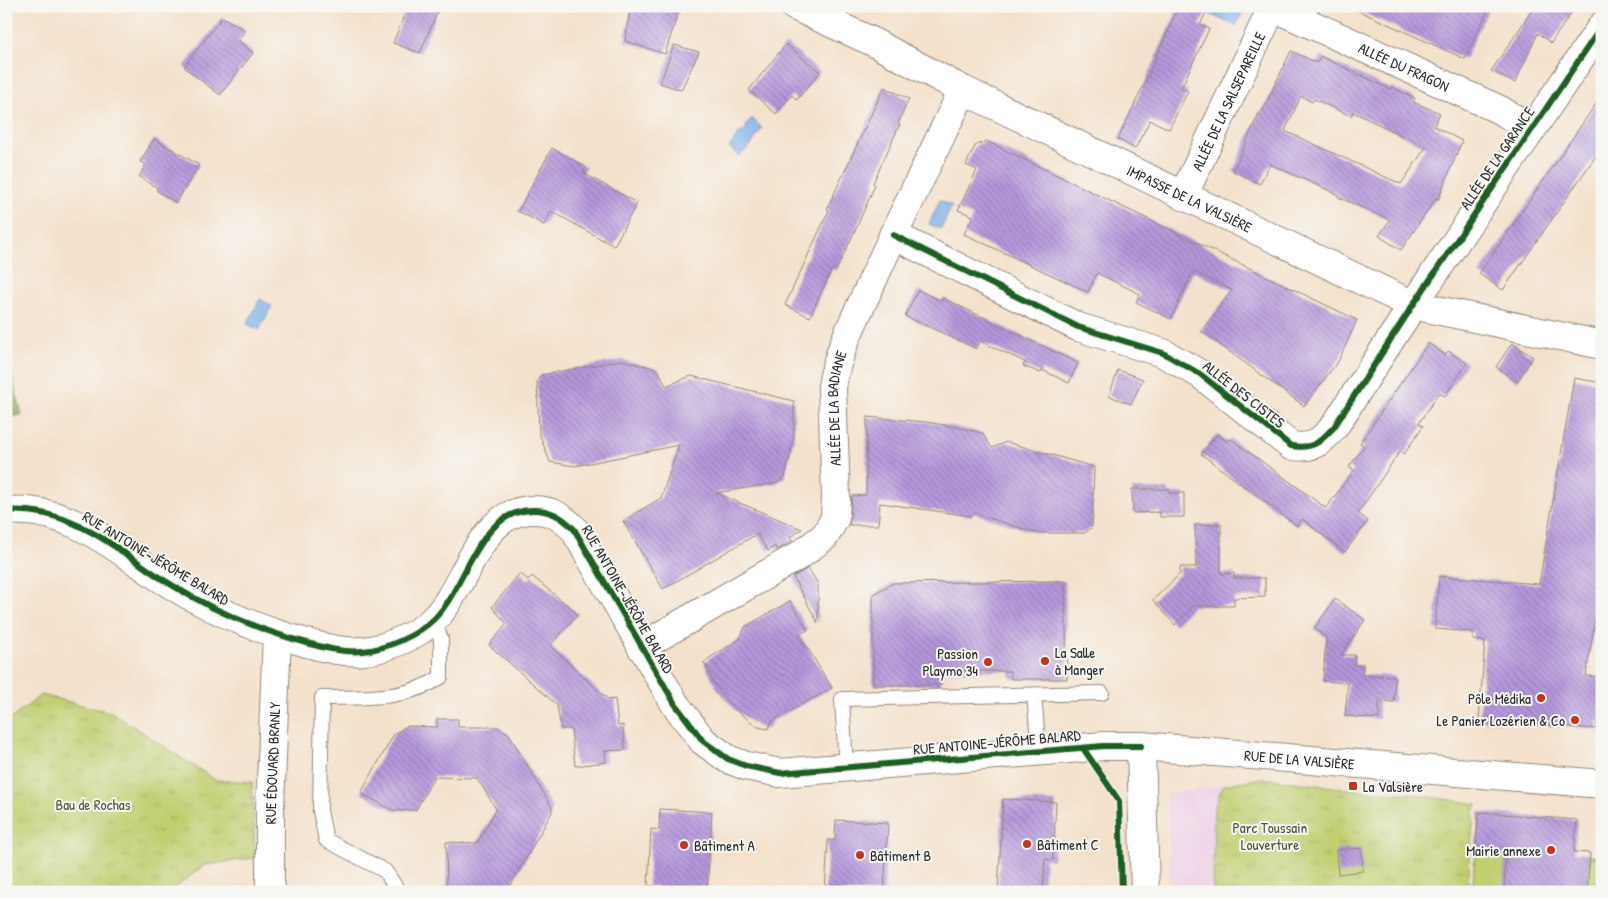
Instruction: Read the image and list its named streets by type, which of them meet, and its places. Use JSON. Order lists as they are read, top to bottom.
{
  "streets": {
    "street": [
      "ALLÉE DU FRAGON",
      "ALLÉE DE LA SALSEPAREILLE",
      "ALLÉE DE LA GARANCE",
      "IMPASSE DE LA VALSIÈRE",
      "ALLÉE DES CISTES",
      "ALLÉE DE LA BADIANE",
      "RUE ANTOINE-JÉRÔME BALARD",
      "RUE DE LA VALSIÈRE",
      "RUE ÉDOUARD BRANLY"
    ]
  },
  "crossings": [
    ["ALLÉE DU FRAGON", "ALLÉE DE LA SALSEPAREILLE"],
    ["ALLÉE DU FRAGON", "ALLÉE DE LA GARANCE"],
    ["ALLÉE DE LA SALSEPAREILLE", "IMPASSE DE LA VALSIÈRE"],
    ["ALLÉE DE LA GARANCE", "IMPASSE DE LA VALSIÈRE"],
    ["ALLÉE DE LA GARANCE", "ALLÉE DES CISTES"],
    ["IMPASSE DE LA VALSIÈRE", "ALLÉE DES CISTES"],
    ["IMPASSE DE LA VALSIÈRE", "ALLÉE DE LA BADIANE"],
    ["ALLÉE DES CISTES", "ALLÉE DE LA BADIANE"],
    ["ALLÉE DE LA BADIANE", "RUE ANTOINE-JÉRÔME BALARD"],
    ["RUE ANTOINE-JÉRÔME BALARD", "RUE DE LA VALSIÈRE"],
    ["RUE ANTOINE-JÉRÔME BALARD", "RUE ÉDOUARD BRANLY"]
  ],
  "parks": ["Bau de Rochas", "Parc Toussain Louverture"],
  "places": {
    "other": [
      "La Salle à Manger",
      "Passion Playmo 34",
      "Pôle Médika",
      "Le Panier Lozérien & Co",
      "Bâtiment C",
      "Bâtiment A",
      "Mairie annexe",
      "Bâtiment B"
    ],
    "transit": ["La Valsière"]
  }
}
